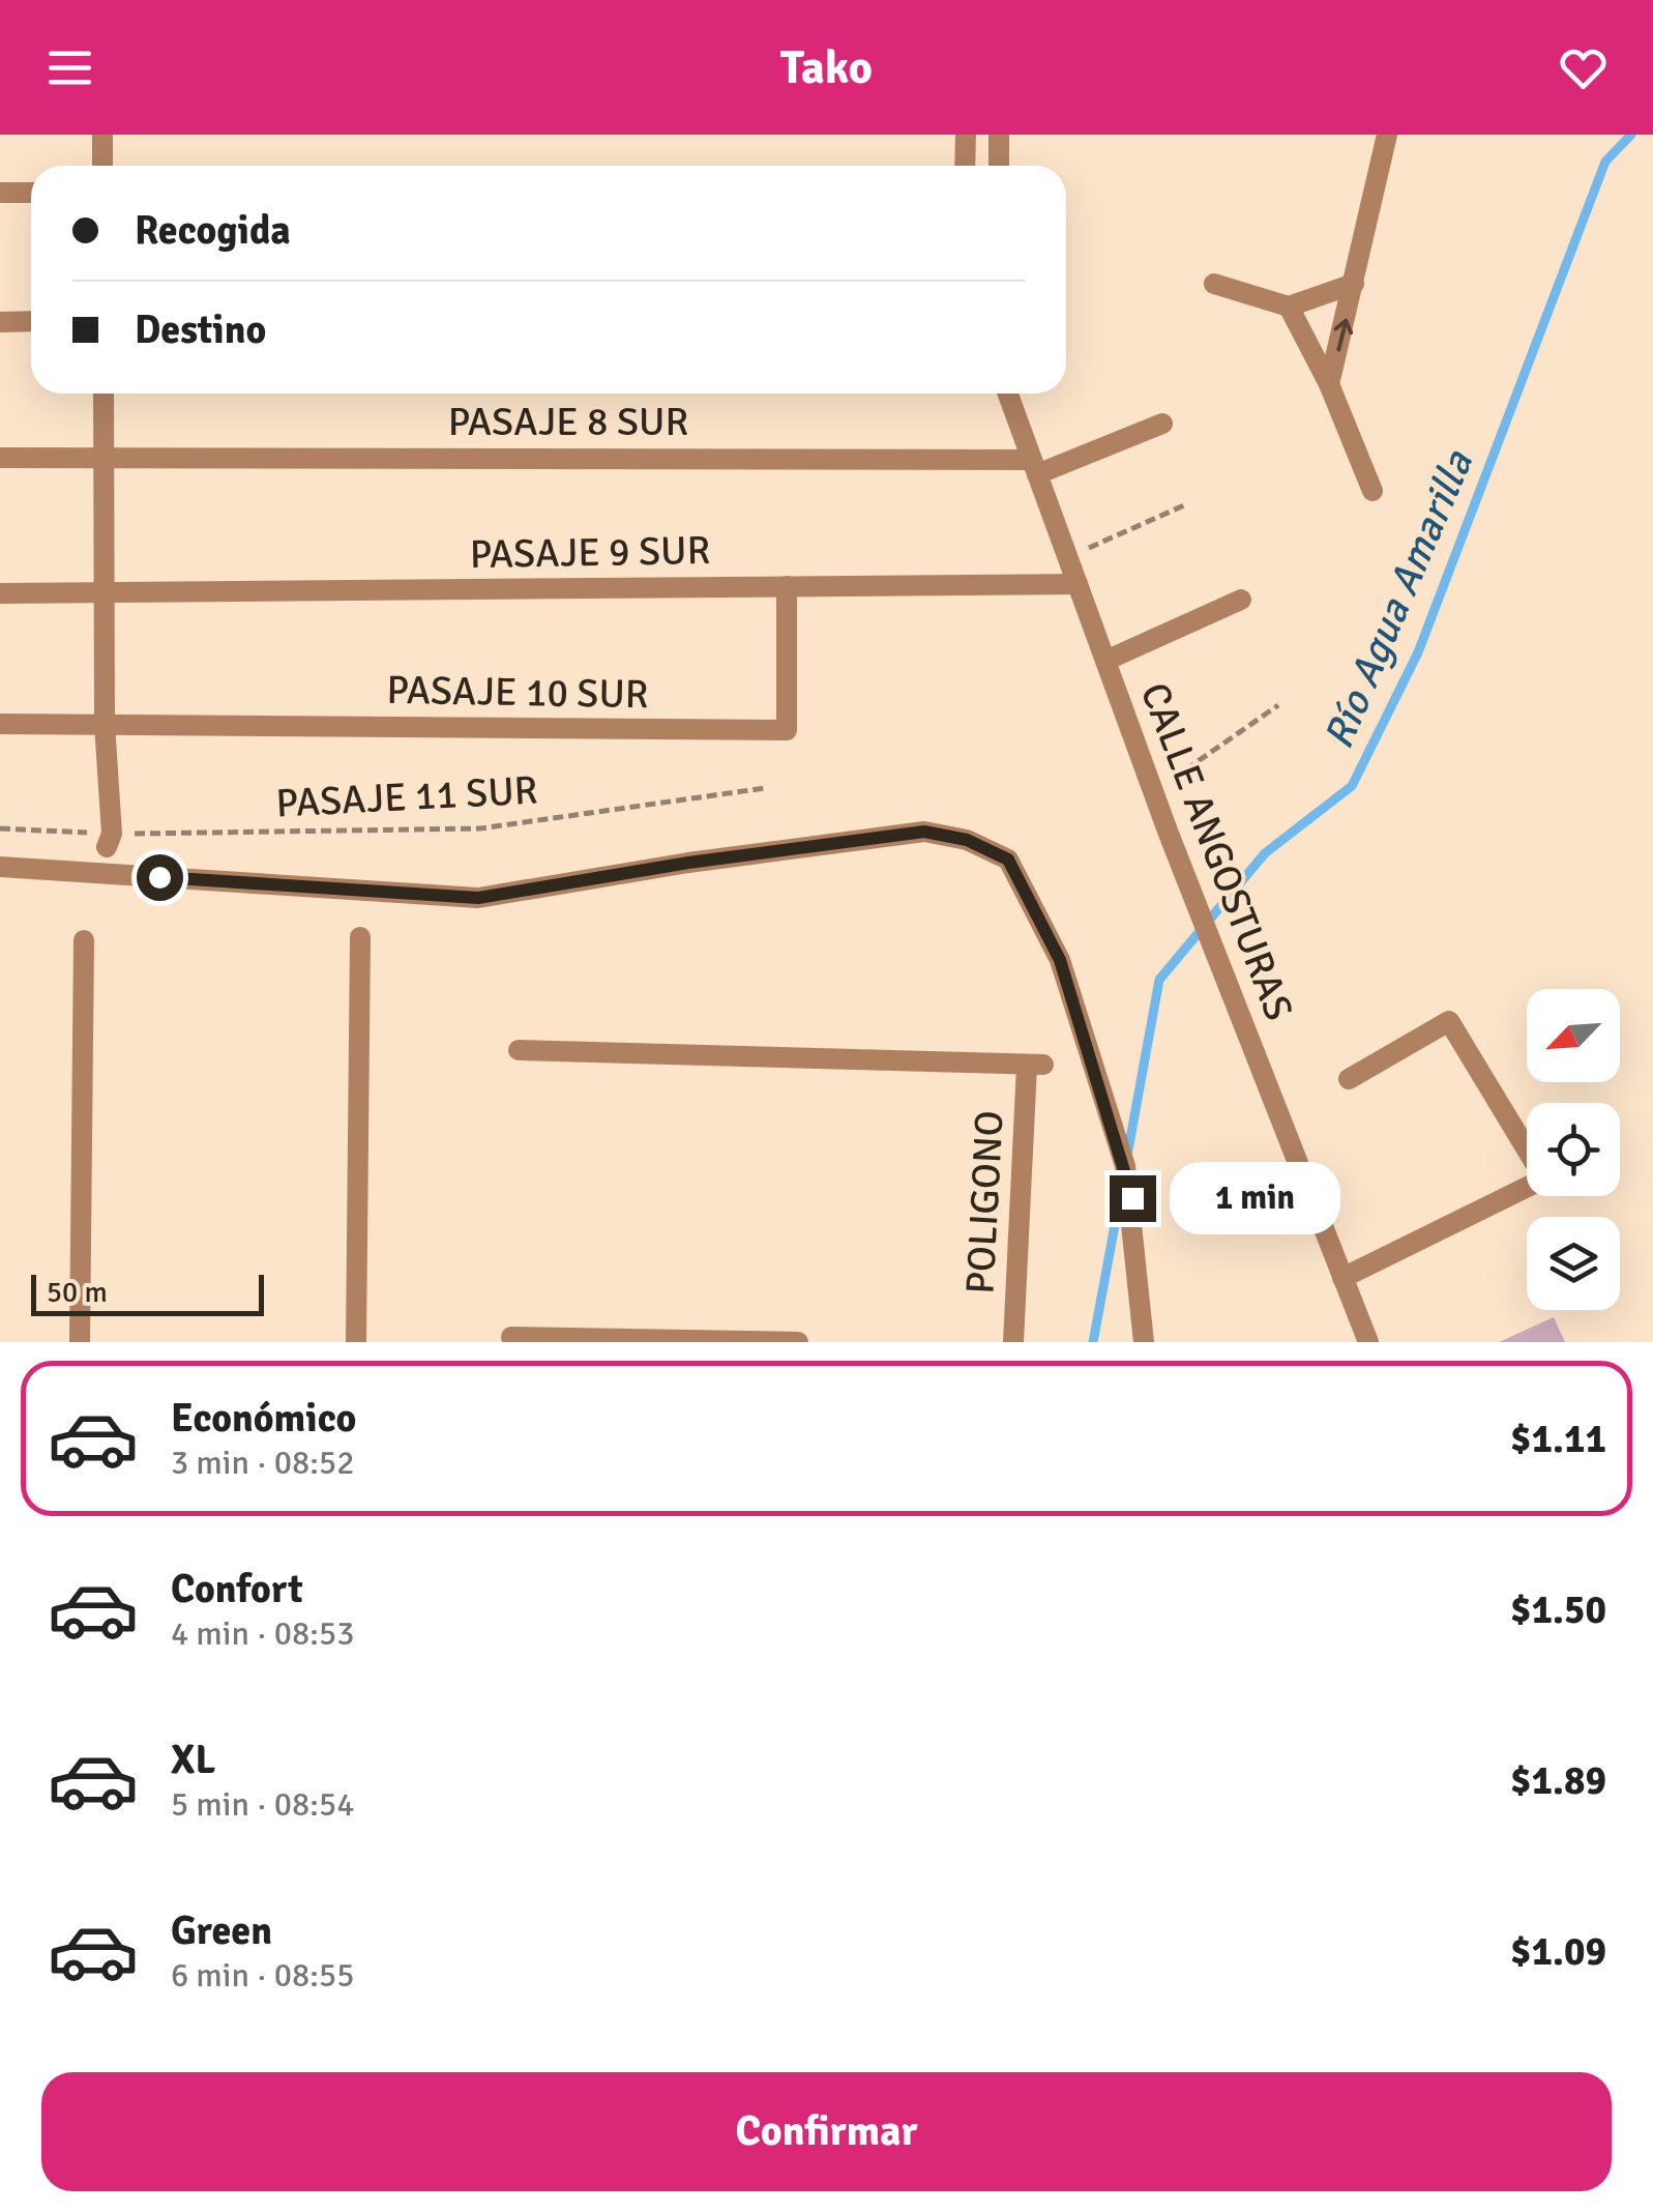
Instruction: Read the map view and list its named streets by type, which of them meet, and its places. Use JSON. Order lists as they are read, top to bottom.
{
  "streets": {
    "street": [
      "PASAJE 8 SUR",
      "PASAJE 9 SUR",
      "PASAJE 10 SUR",
      "CALLE ANGOSTURAS",
      "POLIGONO"
    ],
    "path": ["PASAJE 11 SUR"]
  },
  "crossings": [
    ["PASAJE 8 SUR", "CALLE ANGOSTURAS"],
    ["PASAJE 9 SUR", "PASAJE 10 SUR"],
    ["PASAJE 9 SUR", "CALLE ANGOSTURAS"]
  ],
  "water": ["Río Agua Amarilla"],
  "scale_bar": "50 m",
  "north": "bottom left",
  "page": {
    "header": "Tako",
    "banner": ["Recogida", "Destino"],
    "bubble": "1 min",
    "scale": "50 m",
    "list": [
      {
        "name": "Económico",
        "note": "3 min · 08:52",
        "value": "$1.11"
      },
      {
        "name": "Confort",
        "note": "4 min · 08:53",
        "value": "$1.50"
      },
      {
        "name": "XL",
        "note": "5 min · 08:54",
        "value": "$1.89"
      },
      {
        "name": "Green",
        "note": "6 min · 08:55",
        "value": "$1.09"
      }
    ],
    "buttons": "Confirmar"
  }
}
